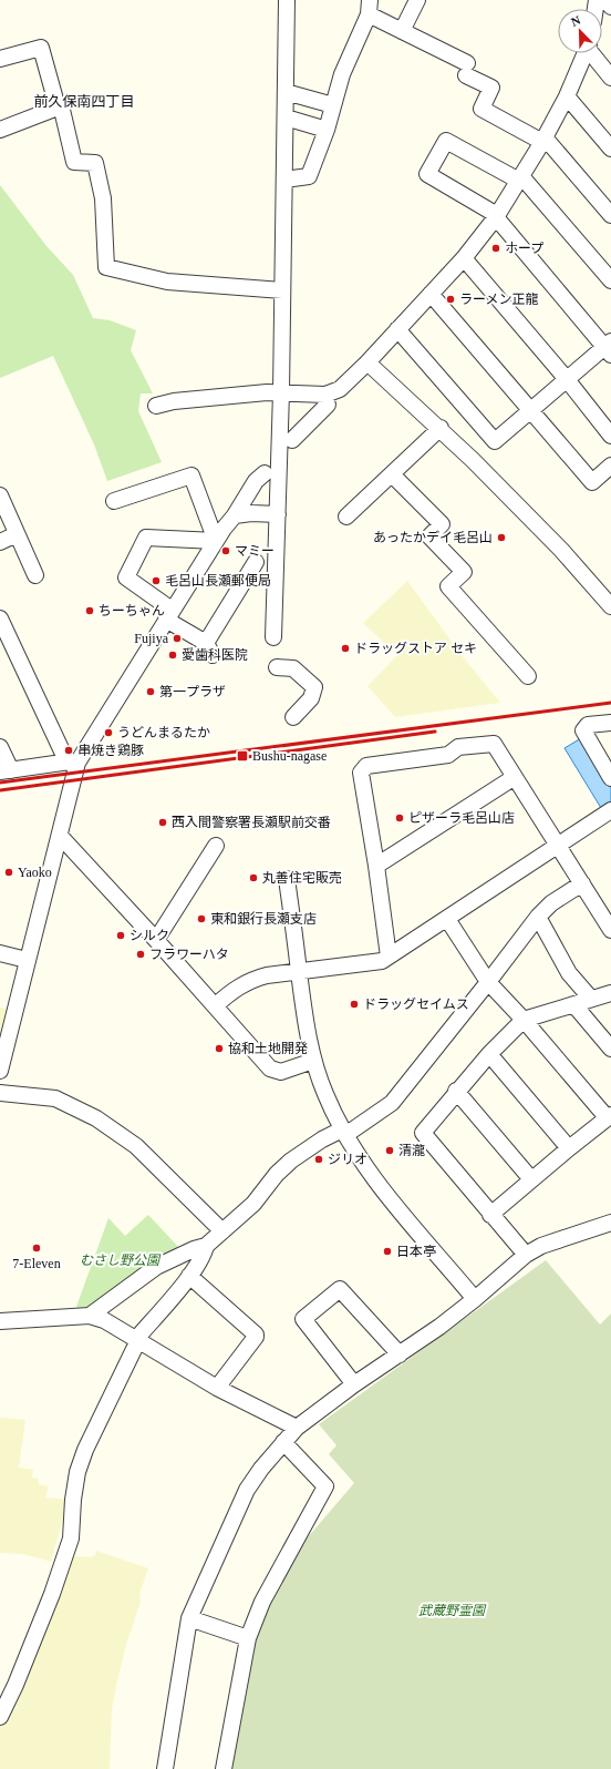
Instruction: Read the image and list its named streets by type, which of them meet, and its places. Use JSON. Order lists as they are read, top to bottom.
{
  "districts": ["前久保南四丁目"],
  "parks": ["むさし野公園", "武蔵野霊園"],
  "places": {
    "other": [
      "ホープ",
      "ラーメン正龍",
      "あったかデイ毛呂山",
      "マミー",
      "毛呂山長瀬郵便局",
      "ちーちゃん",
      "Fujiya",
      "ドラッグストア セキ",
      "愛歯科医院",
      "第一プラザ",
      "うどんまるたか",
      "串焼き鶏豚",
      "ピザーラ毛呂山店",
      "西入間警察署長瀬駅前交番",
      "Yaoko",
      "丸善住宅販売",
      "東和銀行長瀬支店",
      "シルク",
      "フラワーハタ",
      "ドラッグセイムス",
      "協和土地開発",
      "清瀧",
      "ジリオ",
      "7-Eleven",
      "日本亭"
    ],
    "transit": ["Bushu-nagase"]
  },
  "north": "top left"
}
